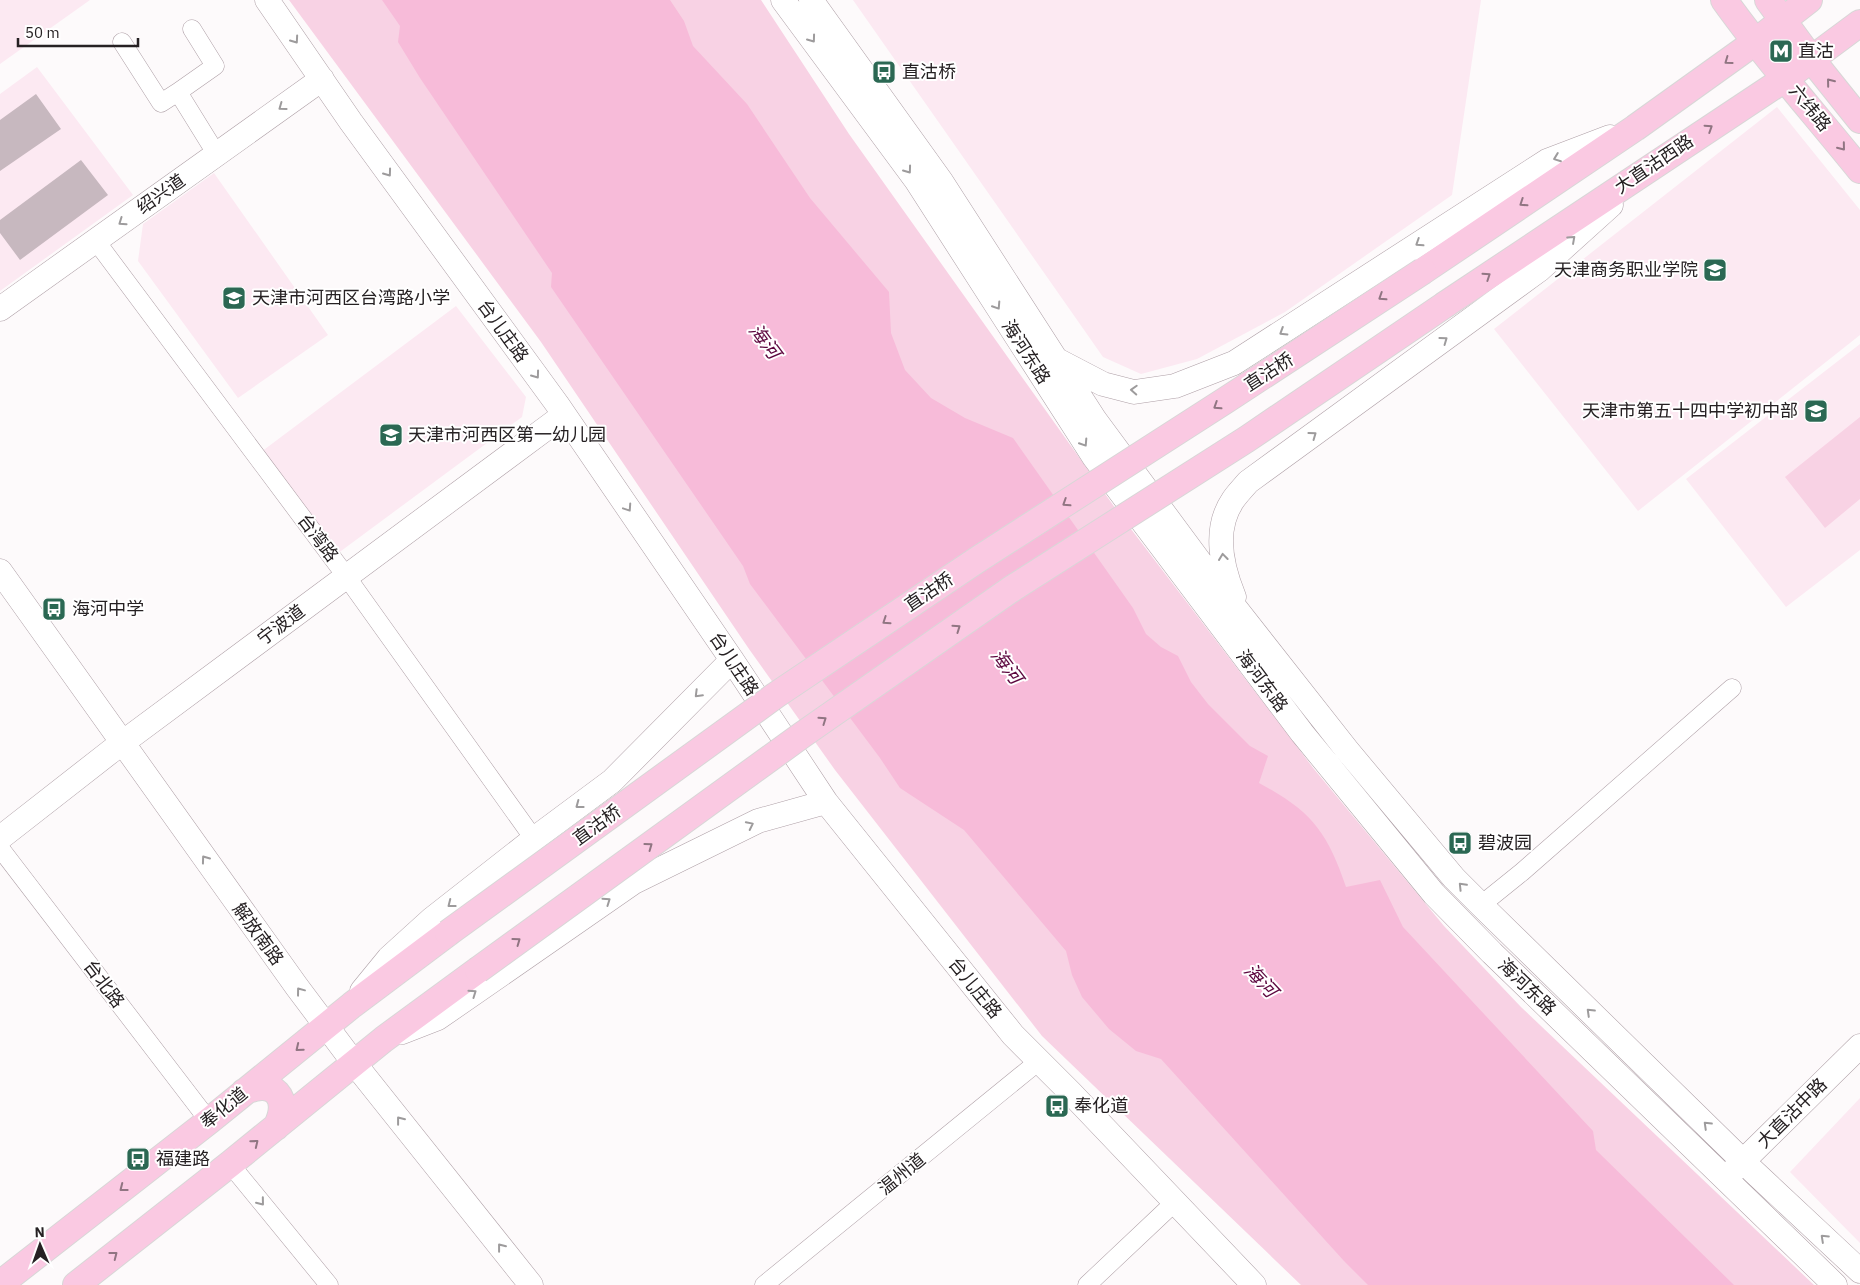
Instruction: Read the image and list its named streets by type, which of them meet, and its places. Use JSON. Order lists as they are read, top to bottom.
{
  "streets": {
    "main road": [
      "六纬路",
      "大直沽西路",
      "绍兴道",
      "台儿庄路",
      "海河东路",
      "直沽桥",
      "宁波道",
      "解放南路",
      "奉化道",
      "大直沽中路"
    ],
    "street": ["台湾路", "台北路", "温州道"]
  },
  "crossings": [
    ["六纬路", "大直沽西路"],
    ["绍兴道", "台儿庄路"],
    ["绍兴道", "台湾路"],
    ["台儿庄路", "宁波道"],
    ["台儿庄路", "温州道"],
    ["海河东路", "大直沽中路"],
    ["直沽桥", "奉化道"],
    ["台湾路", "宁波道"],
    ["宁波道", "解放南路"],
    ["解放南路", "奉化道"],
    ["台北路", "奉化道"]
  ],
  "one_way": ["绍兴道", "台儿庄路", "解放南路"],
  "water": ["海河"],
  "places": {
    "metro station": ["直沽"],
    "bus stop": [
      "直沽桥",
      "海河中学",
      "碧波园",
      "奉化道",
      "福建路"
    ],
    "school or university": [
      "天津商务职业学院",
      "天津市河西区台湾路小学",
      "天津市第五十四中学初中部",
      "天津市河西区第一幼儿园"
    ]
  },
  "scale_bar": "50 m",
  "north": "top"
}
